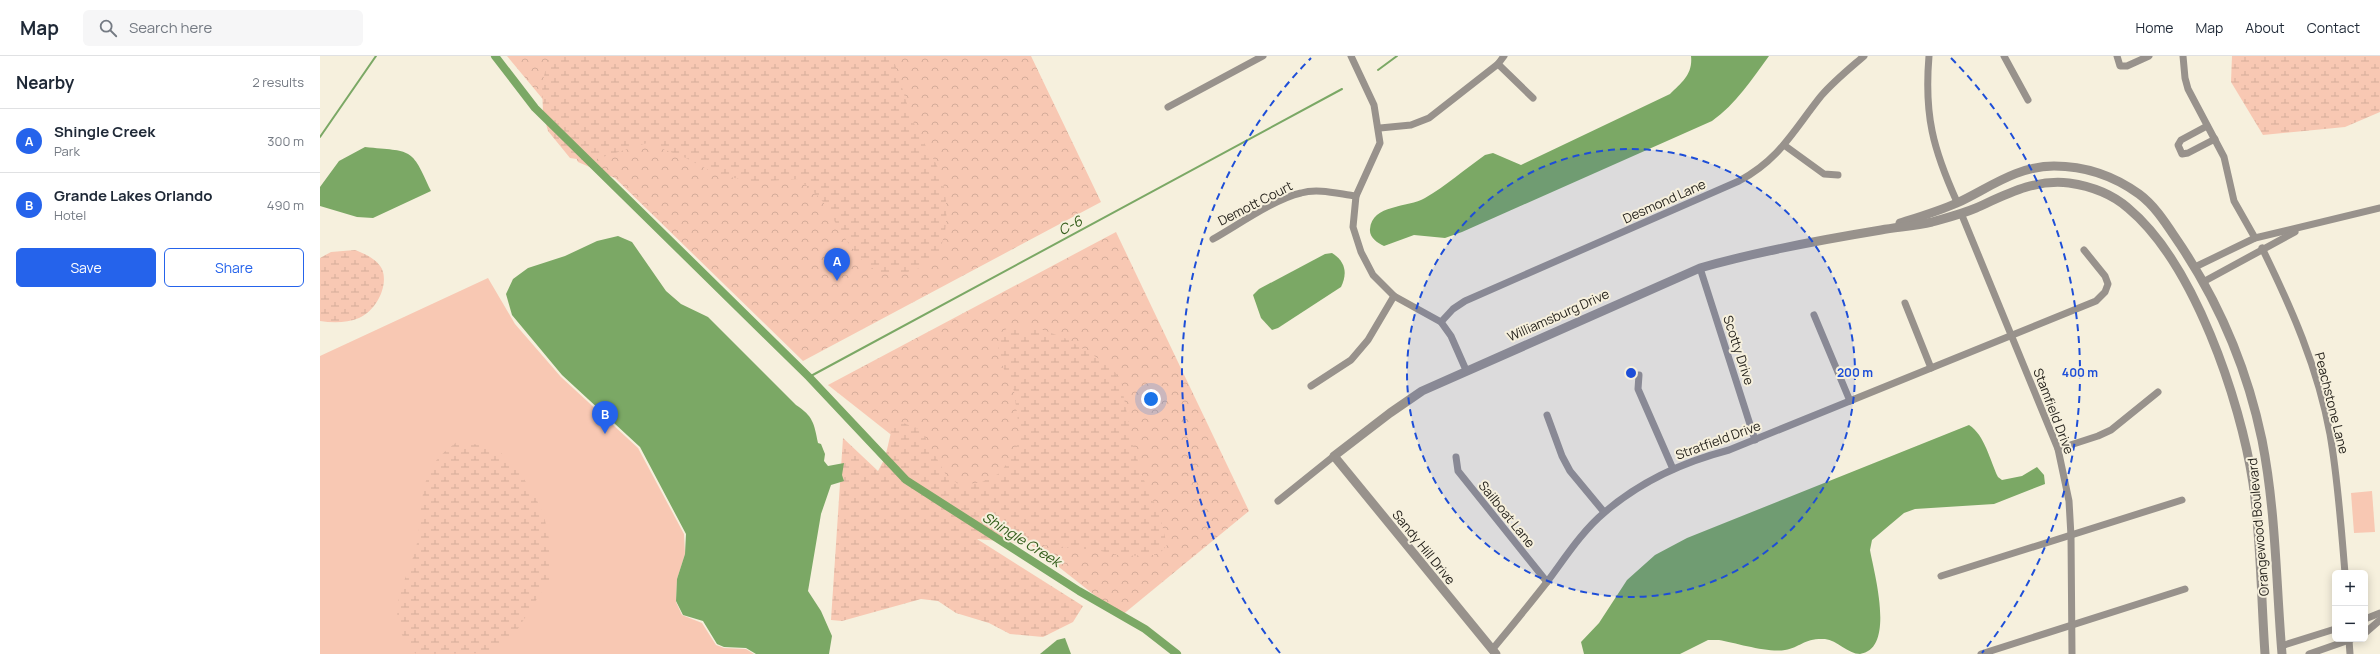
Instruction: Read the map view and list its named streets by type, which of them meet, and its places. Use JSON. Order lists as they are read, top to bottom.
{
  "streets": {
    "street": [
      "Desmond Lane",
      "Demott Court",
      "Williamsburg Drive",
      "Scotty Drive",
      "Peachstone Lane",
      "Stamfield Drive",
      "Stratfield Drive",
      "Sailboat Lane",
      "Orangewood Boulevard",
      "Sandy Hill Drive"
    ]
  },
  "crossings": [
    ["Williamsburg Drive", "Scotty Drive"],
    ["Williamsburg Drive", "Stamfield Drive"],
    ["Williamsburg Drive", "Orangewood Boulevard"],
    ["Williamsburg Drive", "Sandy Hill Drive"],
    ["Scotty Drive", "Stratfield Drive"],
    ["Stamfield Drive", "Stratfield Drive"],
    ["Stamfield Drive", "Orangewood Boulevard"],
    ["Stratfield Drive", "Sailboat Lane"],
    ["Stratfield Drive", "Sandy Hill Drive"]
  ],
  "water": ["C-6", "Shingle Creek"],
  "page": {
    "header": "Map",
    "search": "Search here",
    "nav": [
      "Home",
      "Map",
      "About",
      "Contact"
    ],
    "heading": ["Nearby", "2 results"],
    "list": [
      {
        "mark": "A",
        "name": "Shingle Creek",
        "note": "Park",
        "value": "300 m"
      },
      {
        "mark": "B",
        "name": "Grande Lakes Orlando",
        "note": "Hotel",
        "value": "490 m"
      }
    ],
    "buttons": ["Save", "Share"],
    "pins": ["A", "B"],
    "map_buttons": ["+", "−"]
  },
  "rings": ["200 m", "400 m"]
}
